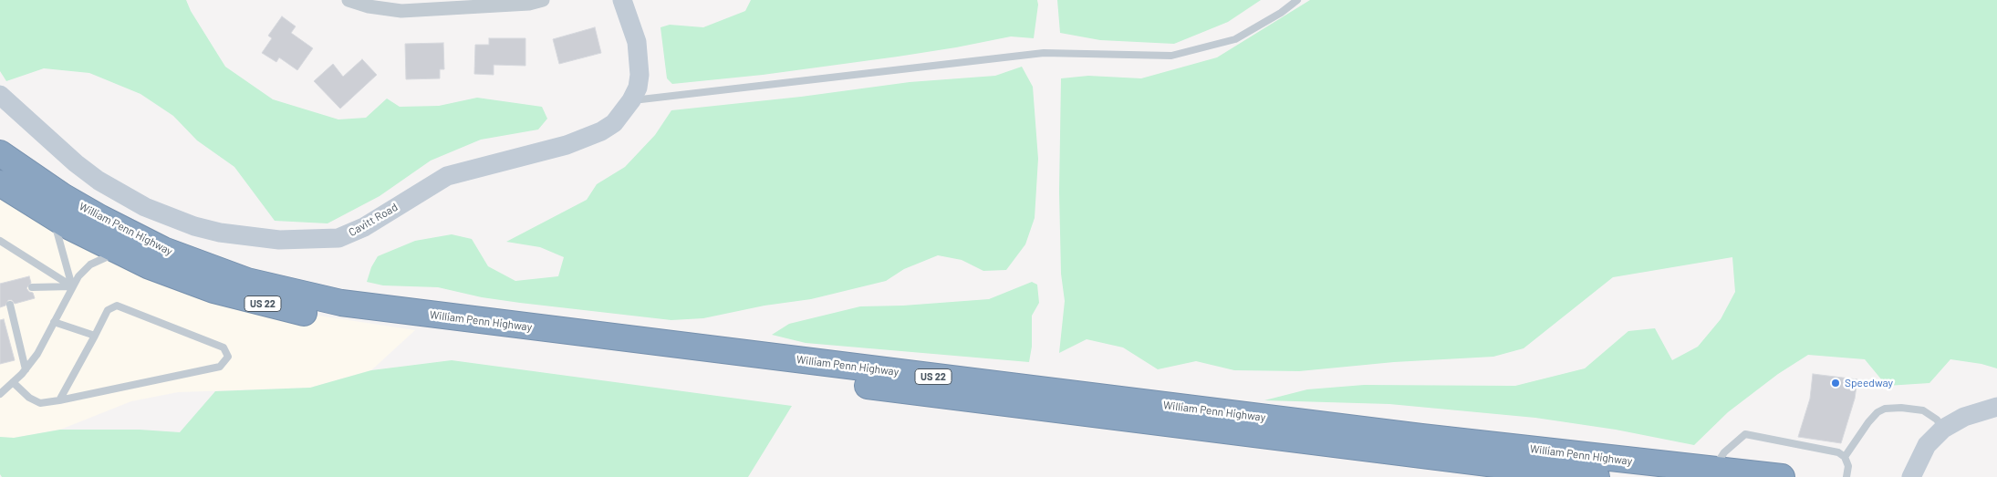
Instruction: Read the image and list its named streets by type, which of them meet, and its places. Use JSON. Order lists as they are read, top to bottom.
{
  "streets": {
    "highway": ["William Penn Highway", "US 22"],
    "street": ["Cavitt Road"]
  },
  "places": ["Speedway"]
}
